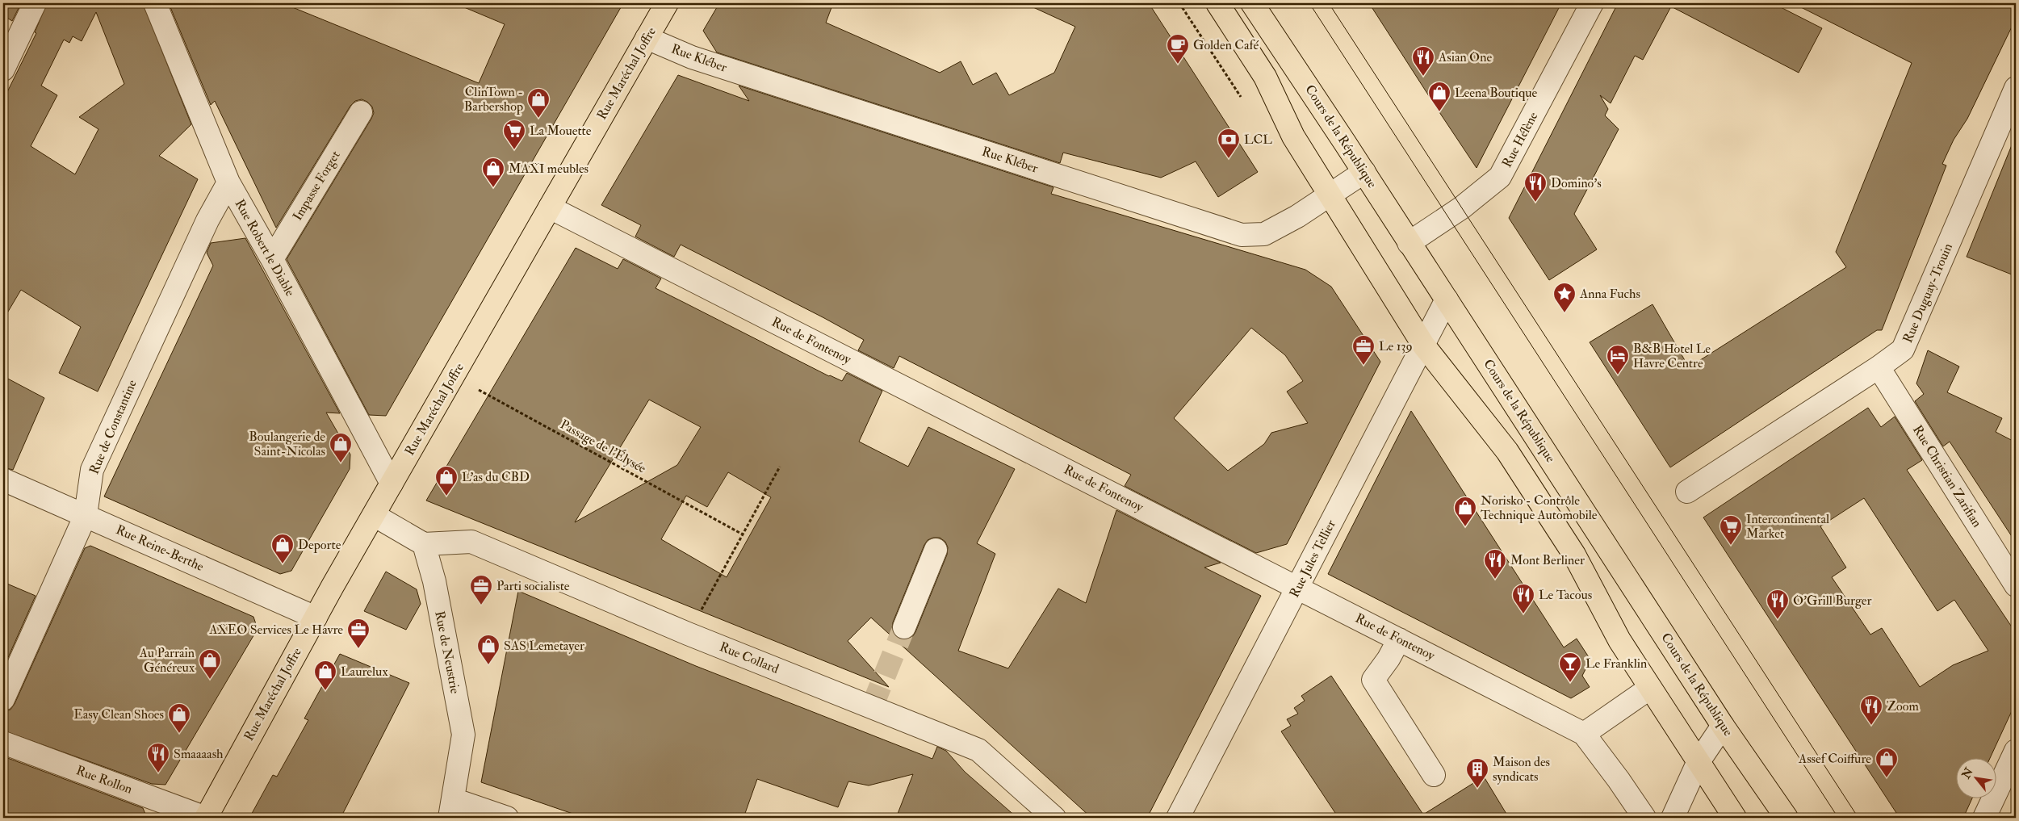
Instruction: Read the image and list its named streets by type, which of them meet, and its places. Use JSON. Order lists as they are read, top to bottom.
{
  "streets": {
    "main road": ["Rue Maréchal Joffre", "Cours de la République"],
    "street": [
      "Rue Kléber",
      "Rue Hélène",
      "Impasse Forget",
      "Rue Robert le Diable",
      "Rue Duguay-Trouin",
      "Rue de Fontenoy",
      "Rue de Constantine",
      "Rue Christian Zarifian",
      "Rue Reine-Berthe",
      "Rue Jules Tellier",
      "Rue de Neustrie",
      "Rue Collard",
      "Rue Rollon"
    ],
    "path": ["Passage de l'Élysée"]
  },
  "crossings": [
    ["Rue Kléber", "Rue Maréchal Joffre"],
    ["Rue Kléber", "Cours de la République"],
    ["Rue Maréchal Joffre", "Rue Robert le Diable"],
    ["Rue Maréchal Joffre", "Rue de Fontenoy"],
    ["Rue Maréchal Joffre", "Passage de l'Élysée"],
    ["Rue Maréchal Joffre", "Rue Reine-Berthe"],
    ["Rue Maréchal Joffre", "Rue Rollon"],
    ["Cours de la République", "Rue Hélène"],
    ["Cours de la République", "Rue Jules Tellier"],
    ["Impasse Forget", "Rue Robert le Diable"],
    ["Rue Robert le Diable", "Rue de Constantine"],
    ["Rue Duguay-Trouin", "Rue Christian Zarifian"],
    ["Rue de Fontenoy", "Rue Jules Tellier"],
    ["Rue de Constantine", "Rue Reine-Berthe"],
    ["Rue de Neustrie", "Rue Collard"]
  ],
  "places": {
    "cafe": ["Golden Café"],
    "restaurant": [
      "Asian One",
      "Domino's",
      "Mont Berliner",
      "Le Tacous",
      "O'Grill Burger",
      "Zoom",
      "Smaaaash"
    ],
    "shop": [
      "Leena Boutique",
      "ClinTown - Barbershop",
      "MAXI meubles",
      "Boulangerie de Saint-Nicolas",
      "L'as du CBD",
      "Norisko - Contrôle Technique Automobile",
      "Deporte",
      "SAS Lemetayer",
      "Au Parrain Généreux",
      "Laurelux",
      "Easy Clean Shoes",
      "Assef Coiffure"
    ],
    "supermarket": ["La Mouette", "Intercontinental Market"],
    "bank": ["LCL"],
    "place": ["Anna Fuchs"],
    "office": ["Le 139", "Parti socialiste", "AXEO Services Le Havre"],
    "hotel": ["B&B Hotel Le Havre Centre"],
    "bar": ["Le Franklin"],
    "building": ["Maison des syndicats"]
  },
  "north": "top left"
}
